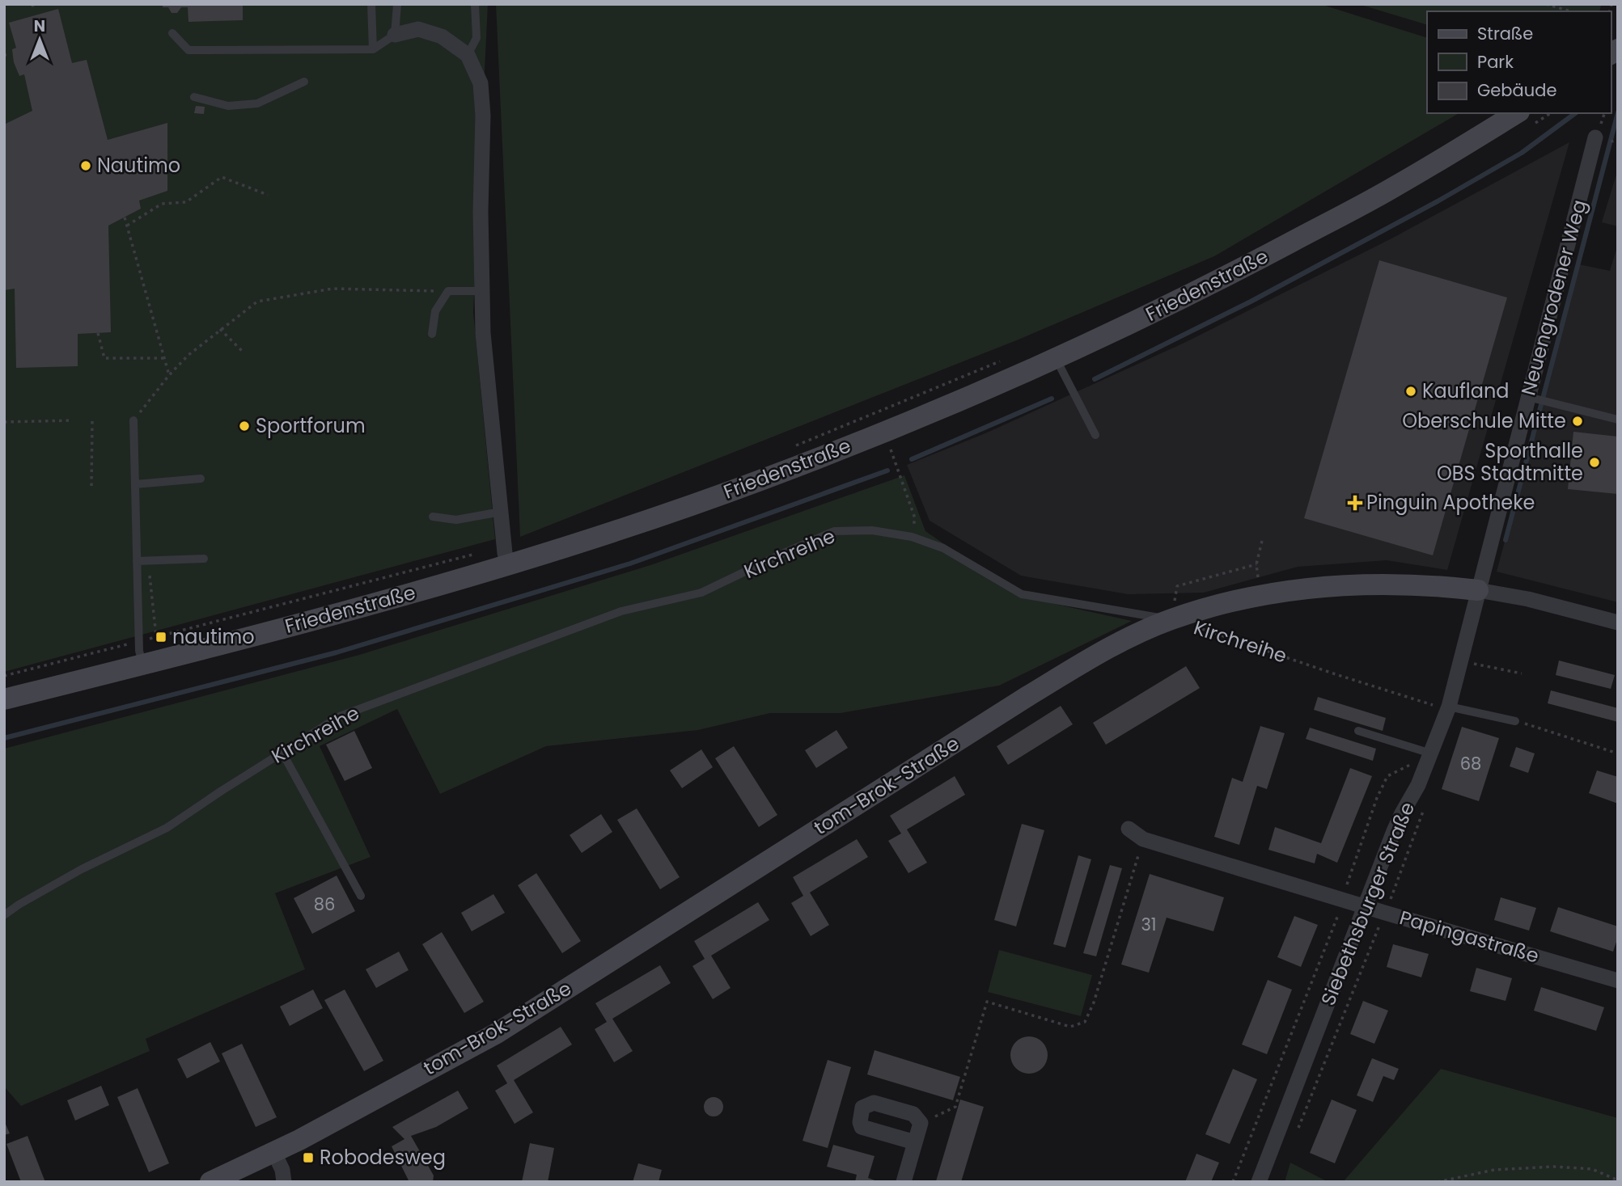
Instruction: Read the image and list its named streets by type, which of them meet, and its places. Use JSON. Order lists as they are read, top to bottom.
{
  "streets": {
    "main road": ["Friedenstraße", "tom-Brok-Straße"],
    "street": ["Neuengrodener Weg", "Siebethsburger Straße", "Papingastraße"],
    "lane": ["Kirchreihe"]
  },
  "crossings": [
    ["Neuengrodener Weg", "tom-Brok-Straße"],
    ["Neuengrodener Weg", "Siebethsburger Straße"],
    ["Kirchreihe", "tom-Brok-Straße"],
    ["Kirchreihe", "Siebethsburger Straße"],
    ["tom-Brok-Straße", "Siebethsburger Straße"],
    ["Siebethsburger Straße", "Papingastraße"]
  ],
  "places": {
    "other": [
      "Nautimo",
      "Kaufland",
      "Oberschule Mitte",
      "Sportforum",
      "Sporthalle OBS Stadtmitte"
    ],
    "health": ["Pinguin Apotheke"],
    "transit": ["nautimo", "Robodesweg"]
  },
  "house_numbers": ["68", "86", "31"],
  "legend": ["Straße", "Park", "Gebäude"],
  "north": "top"
}
